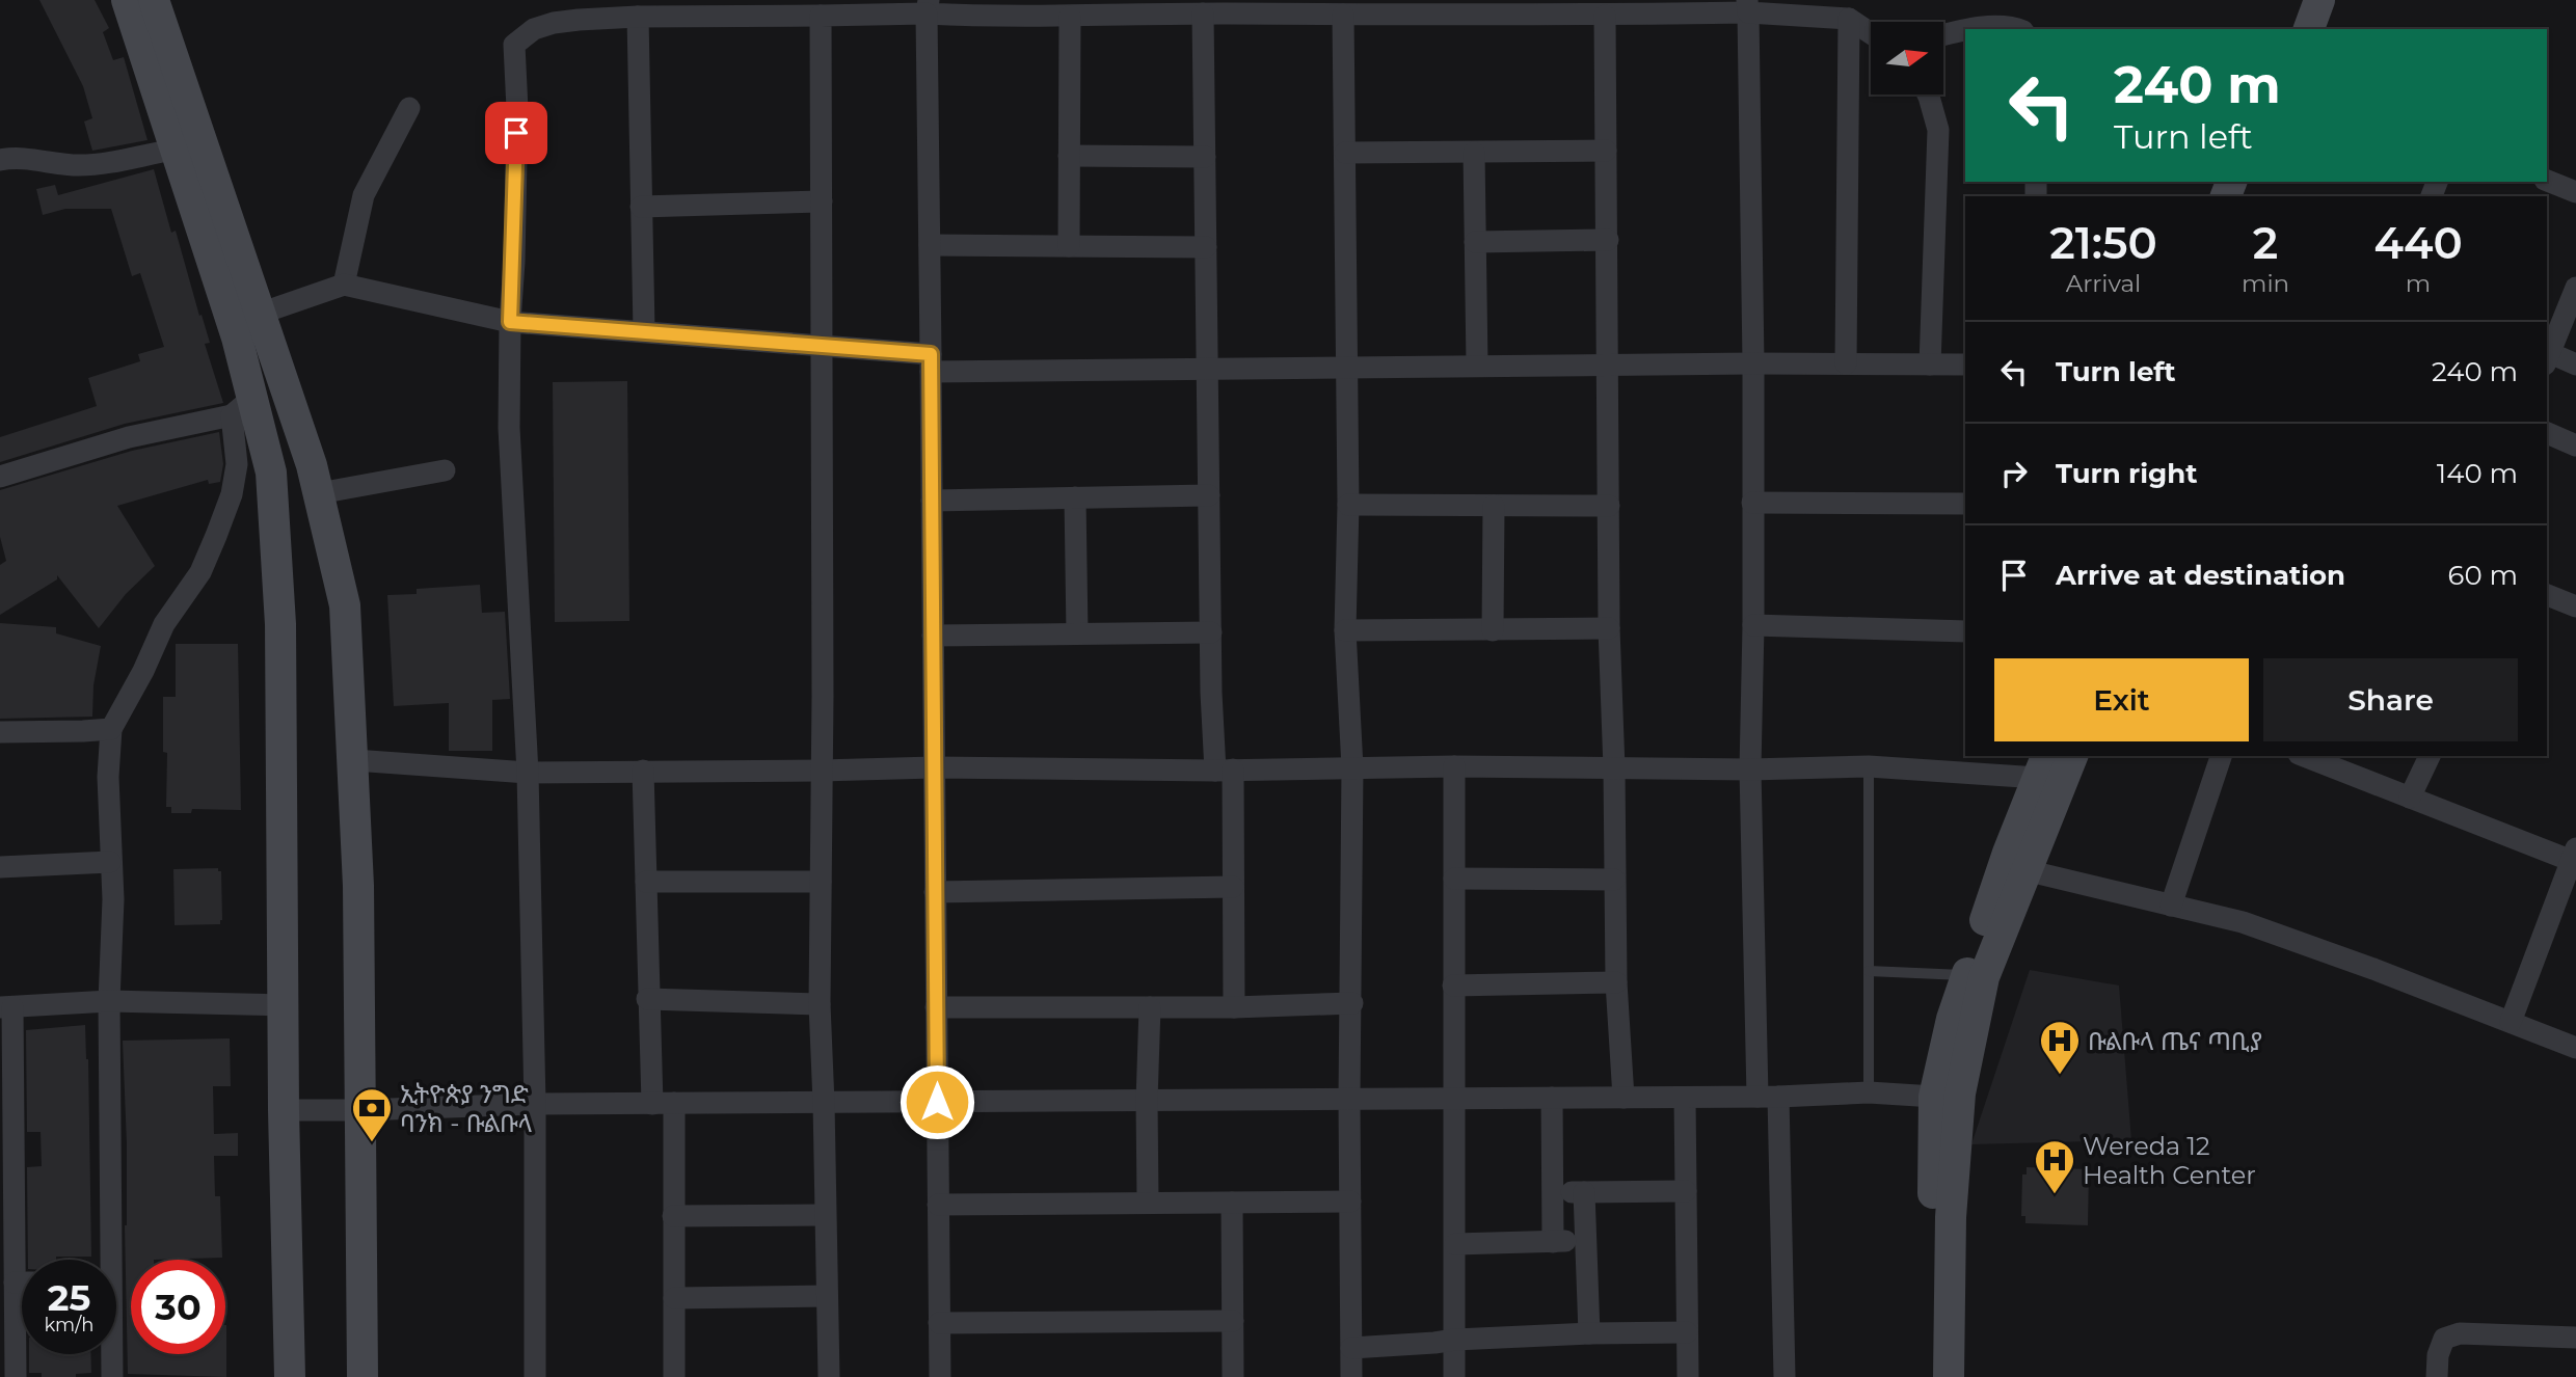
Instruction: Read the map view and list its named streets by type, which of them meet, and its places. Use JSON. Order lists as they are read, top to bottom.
{
  "places": {
    "hospital": ["ቡልቡላ ጤና ጣቢያ", "Wereda 12 Health Center"],
    "bank": ["ኢትዮጵያ ንግድ ባንክ - ቡልቡላ"]
  },
  "north": "right",
  "page": {
    "turn": ["240 m", "Turn left"],
    "eta": [
      "21:50",
      "Arrival",
      "2",
      "min",
      "440",
      "m"
    ],
    "list": [
      {
        "name": "Turn left",
        "value": "240 m"
      },
      {
        "name": "Turn right",
        "value": "140 m"
      },
      {
        "name": "Arrive at destination",
        "value": "60 m"
      }
    ],
    "buttons": ["Exit", "Share"],
    "speed": "25 km/h",
    "limit": "30"
  }
}
